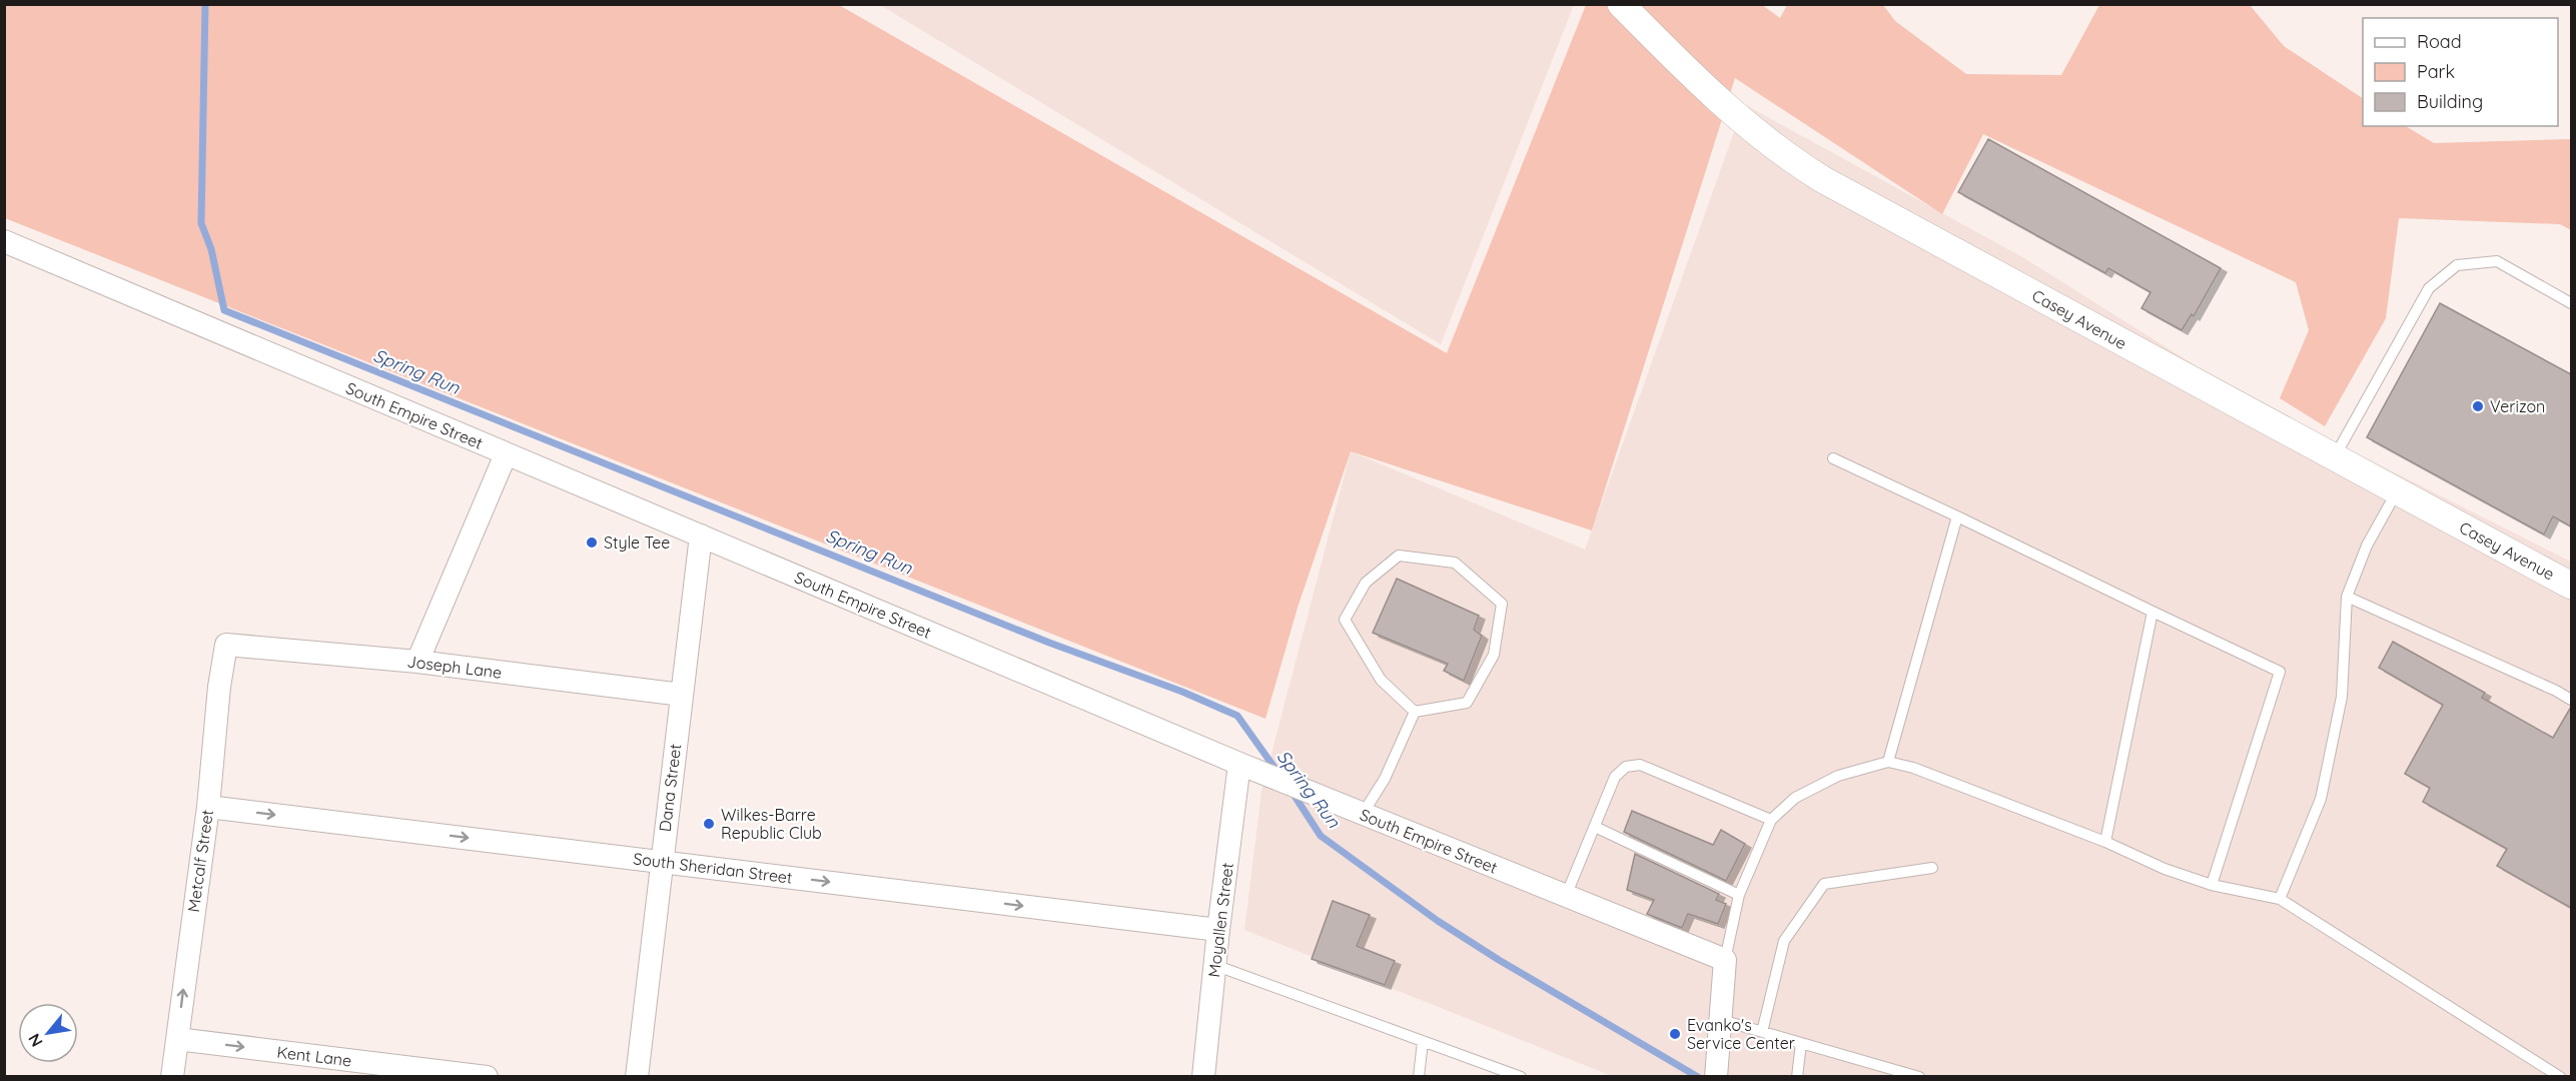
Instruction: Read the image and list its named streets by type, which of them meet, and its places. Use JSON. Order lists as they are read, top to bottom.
{
  "streets": {
    "street": [
      "Casey Avenue",
      "South Empire Street",
      "Joseph Lane",
      "Dana Street",
      "Metcalf Street",
      "South Sheridan Street",
      "Moyallen Street",
      "Kent Lane"
    ]
  },
  "crossings": [
    ["South Empire Street", "Dana Street"],
    ["South Empire Street", "Moyallen Street"],
    ["Joseph Lane", "Dana Street"],
    ["Joseph Lane", "Metcalf Street"],
    ["Dana Street", "South Sheridan Street"],
    ["Metcalf Street", "South Sheridan Street"],
    ["Metcalf Street", "Kent Lane"],
    ["South Sheridan Street", "Moyallen Street"]
  ],
  "one_way": ["Metcalf Street", "South Sheridan Street", "Kent Lane"],
  "water": ["Spring Run"],
  "places": [
    "Verizon",
    "Style Tee",
    "Wilkes-Barre Republic Club",
    "Evanko's Service Center"
  ],
  "legend": ["Road", "Park", "Building"],
  "north": "bottom left"
}
